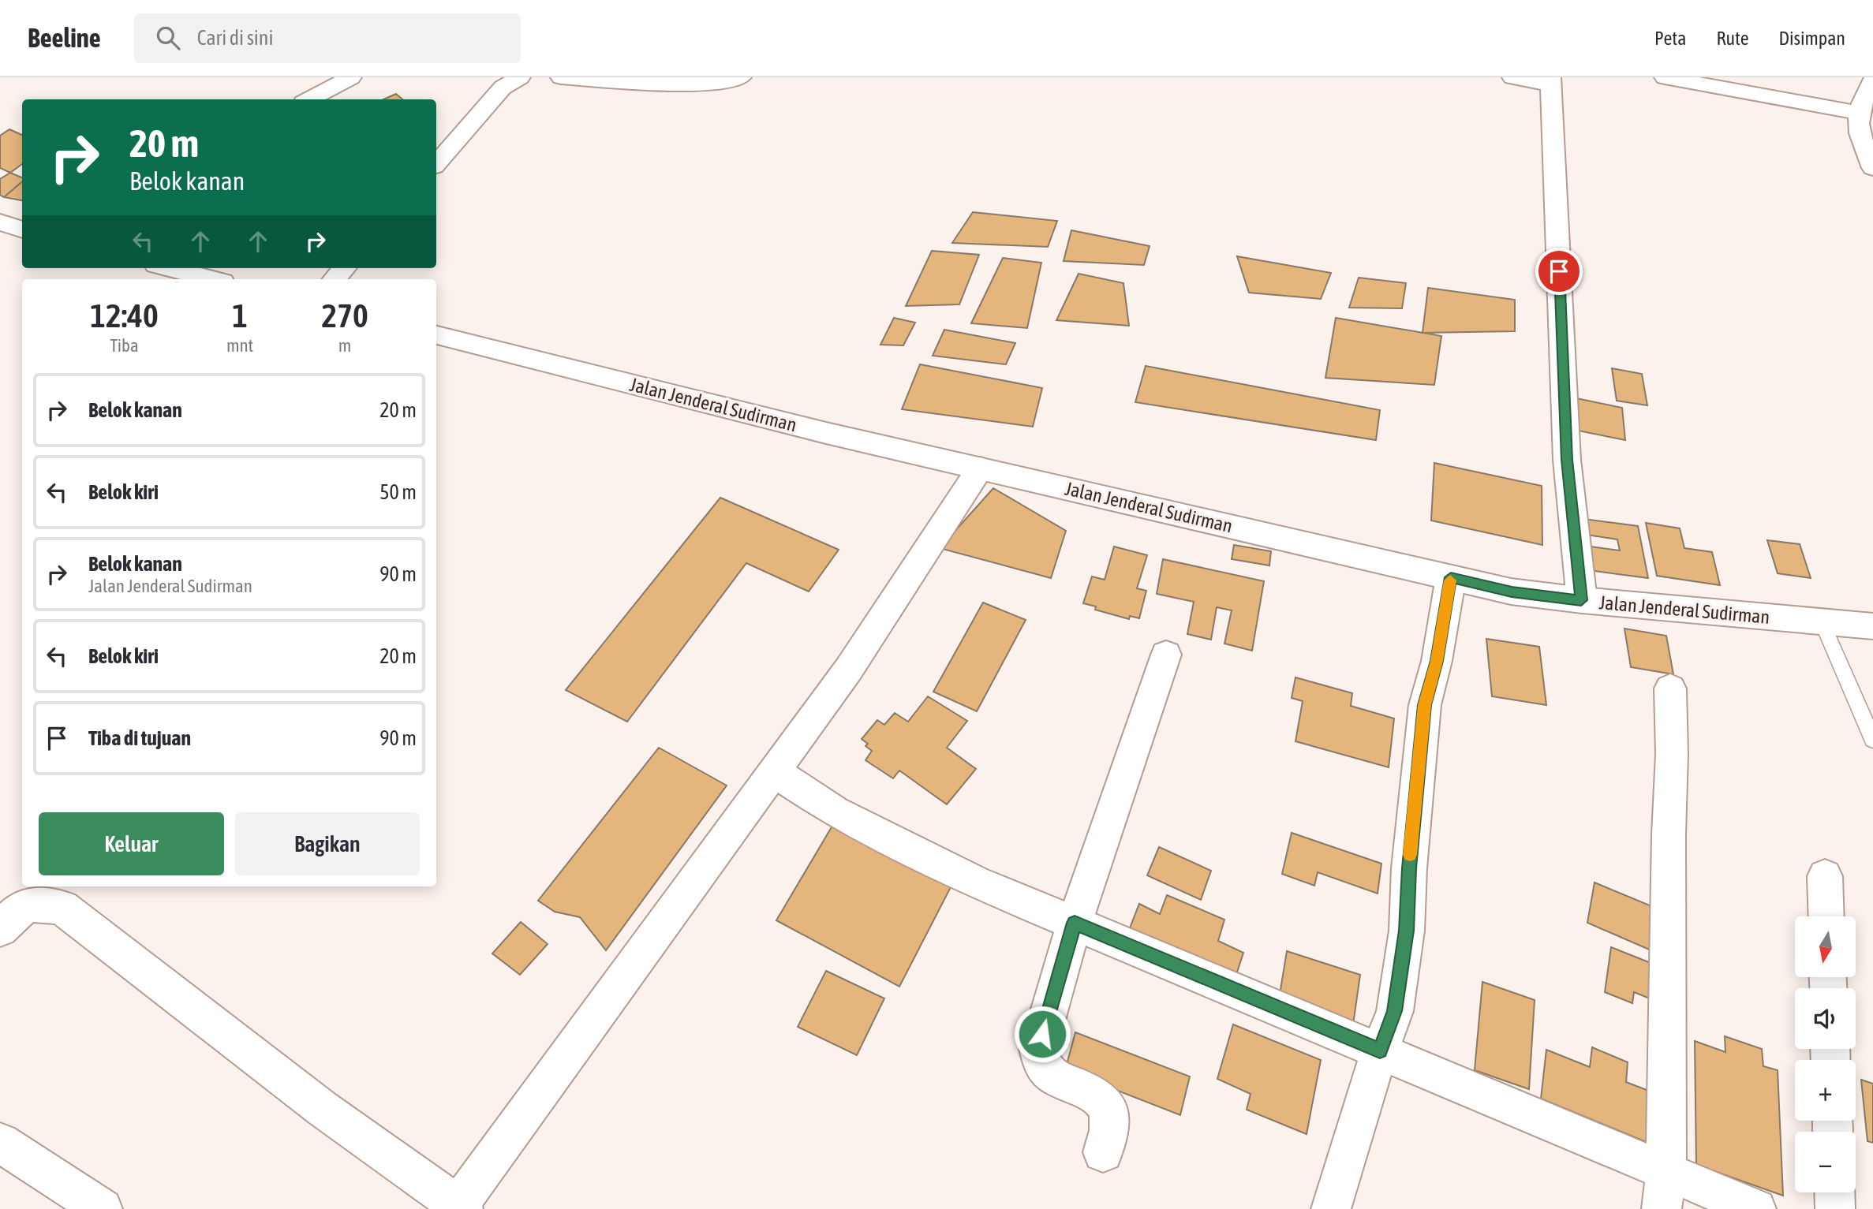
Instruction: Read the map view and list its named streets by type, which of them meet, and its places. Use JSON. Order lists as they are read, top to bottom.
{
  "streets": {
    "street": ["Jalan Jenderal Sudirman"]
  },
  "north": "bottom",
  "page": {
    "header": "Beeline",
    "search": "Cari di sini",
    "nav": ["Peta", "Rute", "Disimpan"],
    "turn": ["20 m", "Belok kanan"],
    "eta": [
      "12:40",
      "Tiba",
      "1",
      "mnt",
      "270",
      "m"
    ],
    "list": [
      {
        "name": "Belok kanan",
        "value": "20 m"
      },
      {
        "name": "Belok kiri",
        "value": "50 m"
      },
      {
        "name": "Belok kanan",
        "note": "Jalan Jenderal Sudirman",
        "value": "90 m"
      },
      {
        "name": "Belok kiri",
        "value": "20 m"
      },
      {
        "name": "Tiba di tujuan",
        "value": "90 m"
      }
    ],
    "buttons": ["Keluar", "Bagikan"],
    "map_buttons": ["+", "−"]
  }
}
